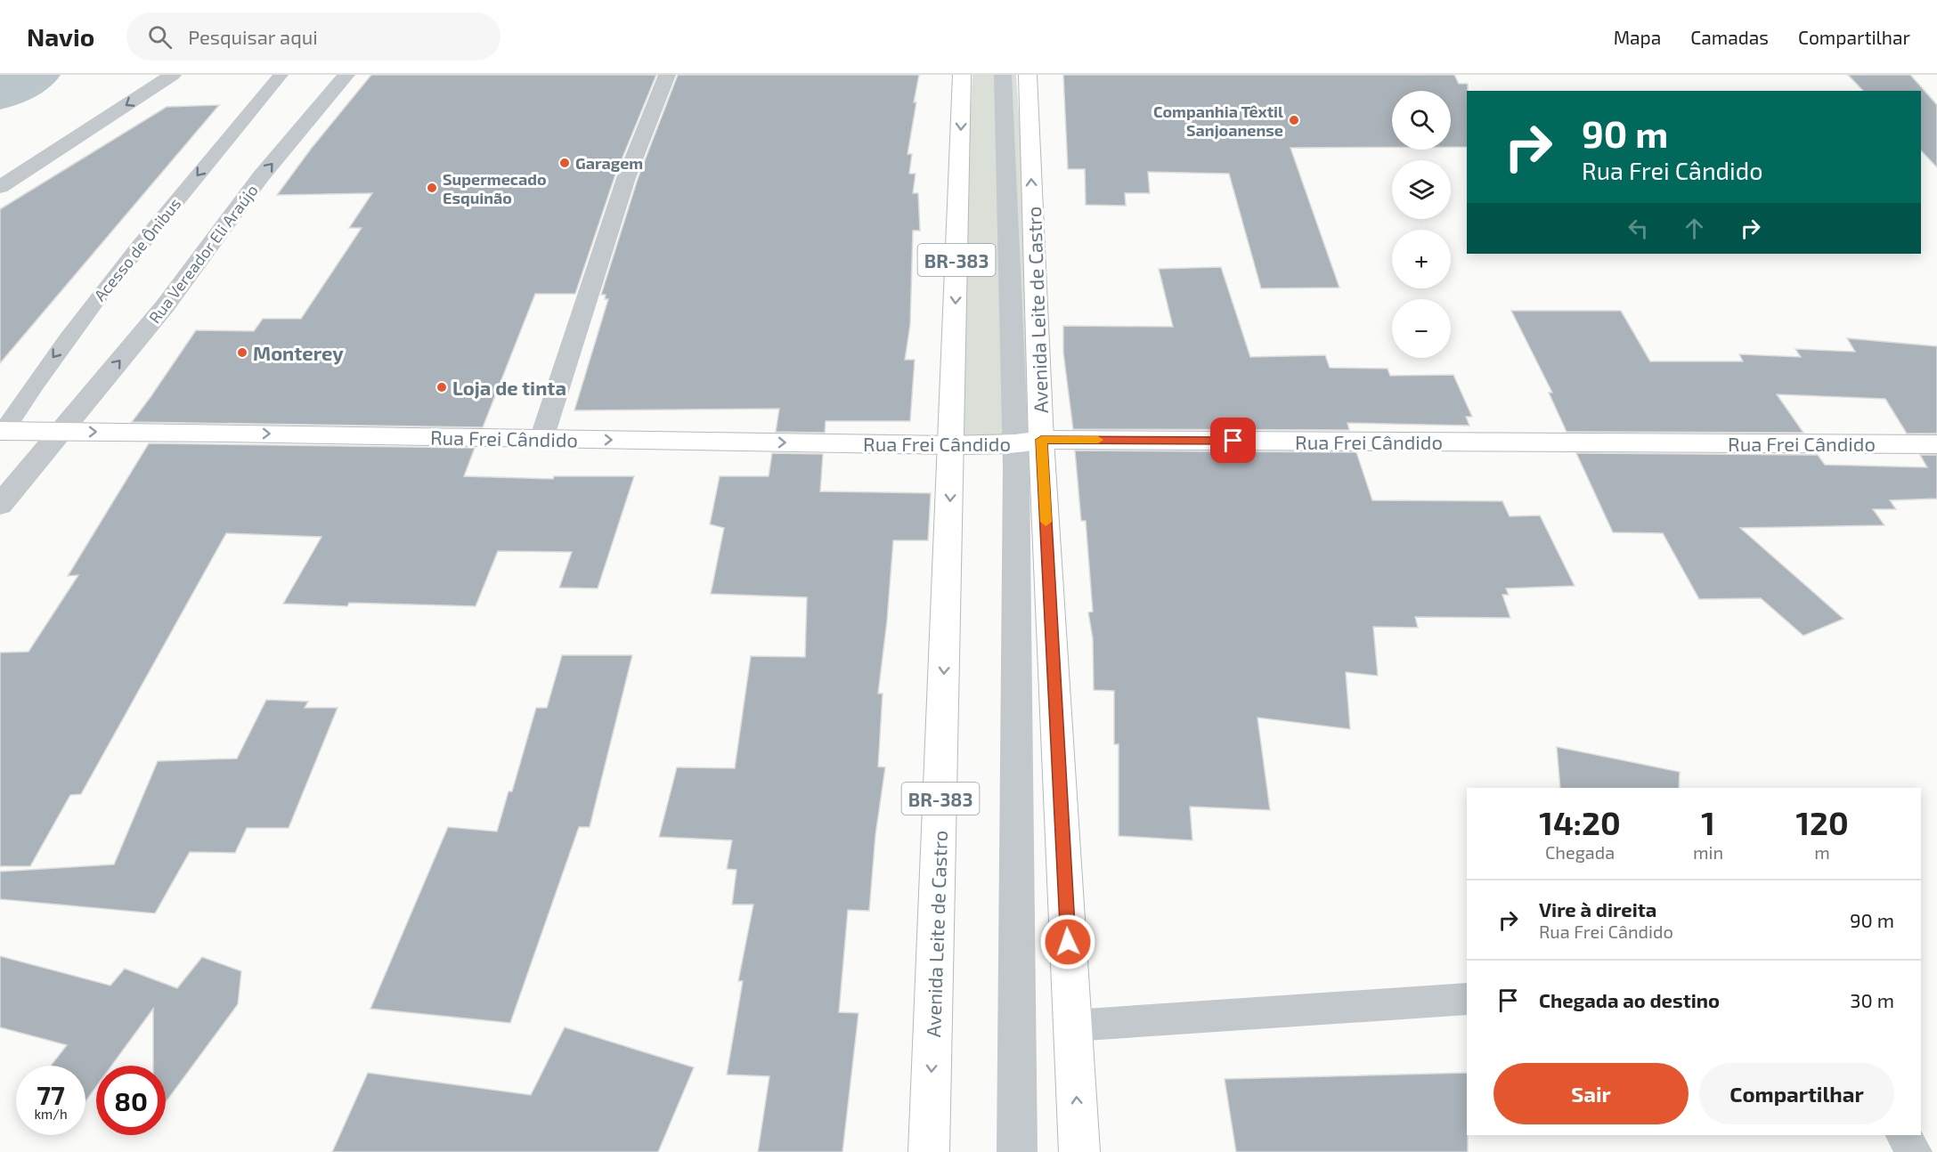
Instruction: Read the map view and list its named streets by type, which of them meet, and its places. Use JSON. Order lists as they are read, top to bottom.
{
  "streets": {
    "main road": ["BR-383", "Avenida Leite de Castro", "Rua Frei Cândido"],
    "street": ["Rua Vereador Eli Araújo"],
    "lane": ["Acesso de Ônibus"]
  },
  "crossings": [
    ["Acesso de Ônibus", "Rua Frei Cândido"],
    ["Rua Vereador Eli Araújo", "Rua Frei Cândido"],
    ["Avenida Leite de Castro", "Rua Frei Cândido"]
  ],
  "one_way": ["Acesso de Ônibus", "Rua Frei Cândido"],
  "places": [
    "Companhia Têxtil Sanjoanense",
    "Garagem",
    "Supermecado Esquinão",
    "Monterey",
    "Loja de tinta"
  ],
  "page": {
    "header": "Navio",
    "search": "Pesquisar aqui",
    "nav": ["Mapa", "Camadas", "Compartilhar"],
    "map_buttons": ["+", "−"],
    "turn": ["90 m", "Rua Frei Cândido"],
    "eta": [
      "14:20",
      "Chegada",
      "1",
      "min",
      "120",
      "m"
    ],
    "list": [
      {
        "name": "Vire à direita",
        "note": "Rua Frei Cândido",
        "value": "90 m"
      },
      {
        "name": "Chegada ao destino",
        "value": "30 m"
      }
    ],
    "buttons": ["Sair", "Compartilhar"],
    "speed": "77 km/h",
    "limit": "80"
  }
}
